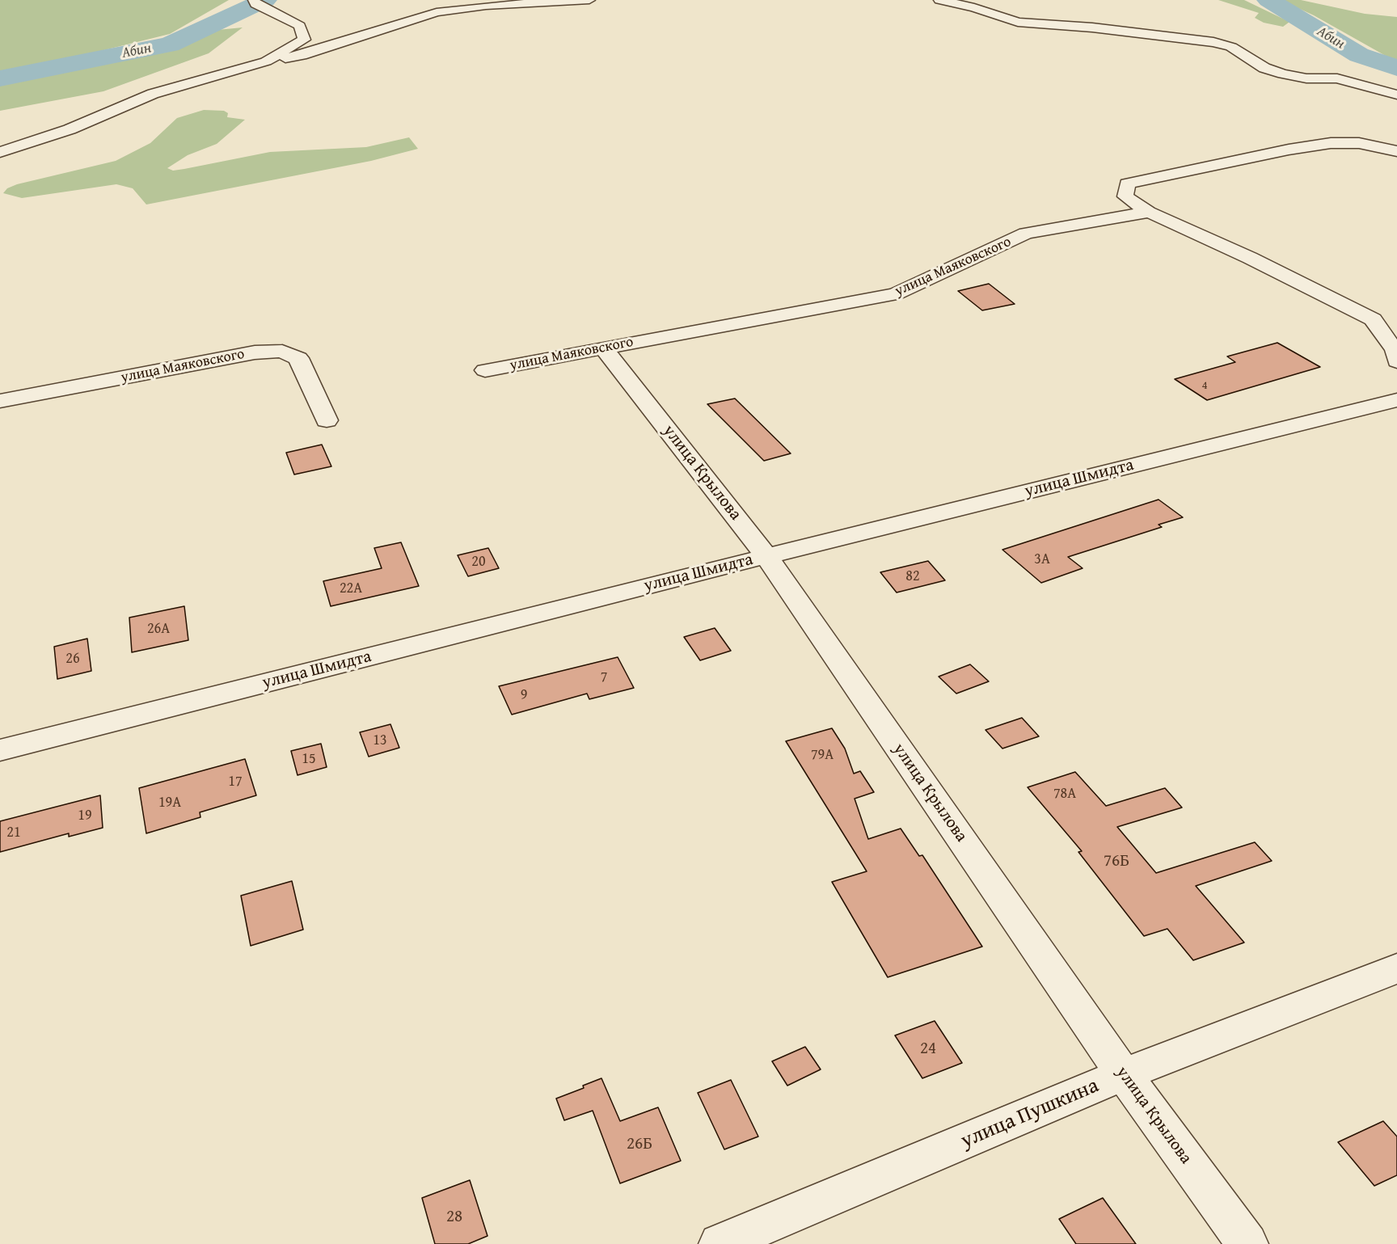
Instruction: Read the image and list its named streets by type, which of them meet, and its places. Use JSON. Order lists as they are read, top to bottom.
{
  "streets": {
    "street": [
      "улица Маяковского",
      "улица Крылова",
      "улица Шмидта",
      "улица Пушкина"
    ]
  },
  "crossings": [
    ["улица Маяковского", "улица Крылова"],
    ["улица Крылова", "улица Шмидта"],
    ["улица Крылова", "улица Пушкина"]
  ],
  "water": ["Абин"],
  "house_numbers": [
    "4",
    "3А",
    "20",
    "82",
    "22А",
    "26А",
    "26",
    "7",
    "9",
    "13",
    "79А",
    "15",
    "17",
    "78А",
    "19А",
    "19",
    "21",
    "76Б",
    "24",
    "26Б",
    "28"
  ]
}
